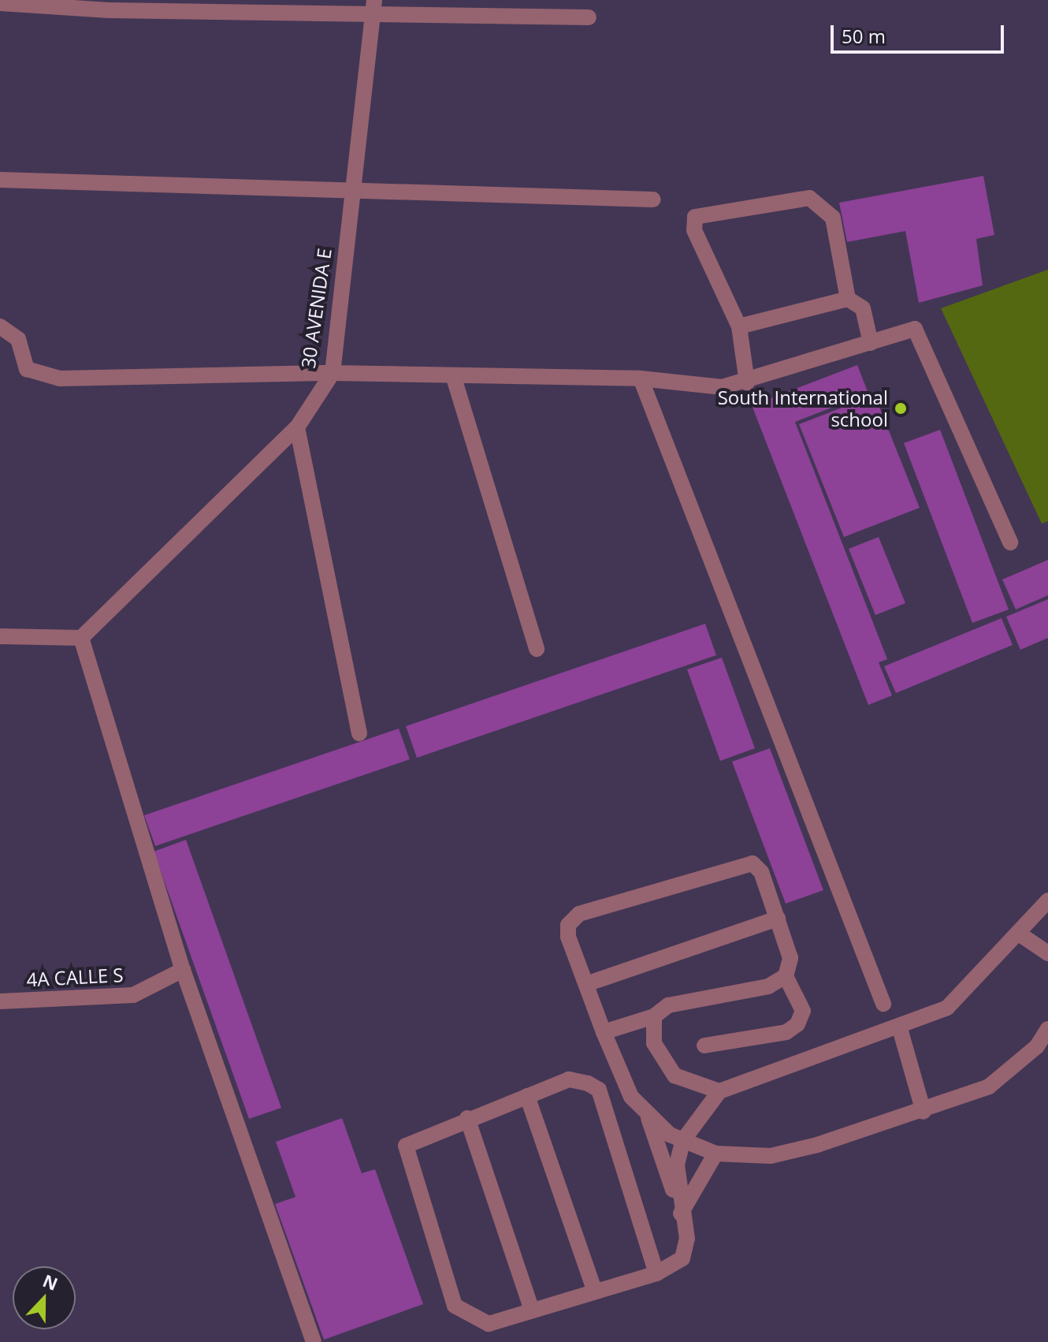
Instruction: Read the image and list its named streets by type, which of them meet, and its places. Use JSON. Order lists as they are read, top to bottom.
{
  "streets": {
    "street": ["30 AVENIDA E", "4A CALLE S"]
  },
  "places": ["South International school"],
  "scale_bar": "50 m",
  "north": "top"
}
